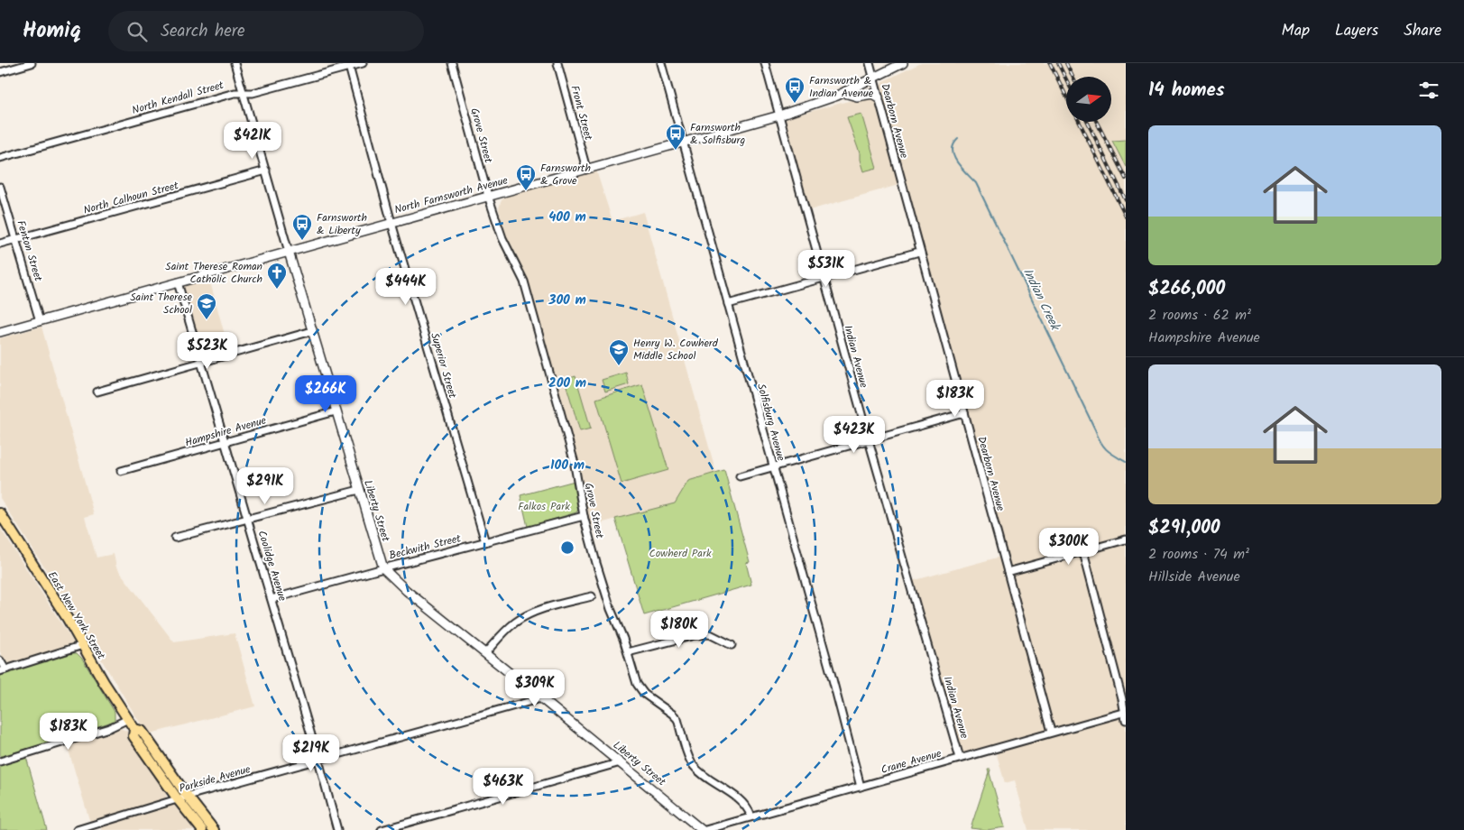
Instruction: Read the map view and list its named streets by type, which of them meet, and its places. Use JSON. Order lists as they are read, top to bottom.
{
  "streets": {
    "main road": ["North Farnsworth Avenue", "Liberty Street", "East New York Street"],
    "street": [
      "North Kendall Street",
      "Front Street",
      "Dearborn Avenue",
      "Grove Street",
      "North Calhoun Street",
      "Fenton Street",
      "Indian Avenue",
      "Superior Street",
      "Solfisburg Avenue",
      "Hampshire Avenue",
      "Beckwith Street",
      "Coolidge Avenue",
      "Crane Avenue",
      "Parkside Avenue"
    ]
  },
  "crossings": [
    ["North Kendall Street", "Superior Street"],
    ["North Kendall Street", "Liberty Street"],
    ["Front Street", "North Farnsworth Avenue"],
    ["Dearborn Avenue", "North Farnsworth Avenue"],
    ["Dearborn Avenue", "Crane Avenue"],
    ["Grove Street", "North Farnsworth Avenue"],
    ["Grove Street", "Beckwith Street"],
    ["Grove Street", "Crane Avenue"],
    ["North Farnsworth Avenue", "Fenton Street"],
    ["North Farnsworth Avenue", "Indian Avenue"],
    ["North Farnsworth Avenue", "Superior Street"],
    ["North Farnsworth Avenue", "Solfisburg Avenue"],
    ["North Farnsworth Avenue", "Liberty Street"],
    ["North Farnsworth Avenue", "Coolidge Avenue"],
    ["North Calhoun Street", "Fenton Street"],
    ["North Calhoun Street", "Liberty Street"],
    ["Indian Avenue", "Crane Avenue"],
    ["Superior Street", "Beckwith Street"],
    ["Solfisburg Avenue", "Crane Avenue"],
    ["Hampshire Avenue", "Liberty Street"],
    ["Hampshire Avenue", "Coolidge Avenue"],
    ["Liberty Street", "Beckwith Street"],
    ["Liberty Street", "Crane Avenue"],
    ["Liberty Street", "Parkside Avenue"],
    ["Beckwith Street", "Coolidge Avenue"],
    ["Coolidge Avenue", "Parkside Avenue"],
    ["East New York Street", "Parkside Avenue"]
  ],
  "water": ["Indian Creek"],
  "parks": ["Falkos Park", "Cowherd Park"],
  "places": {
    "bus stop": [
      "Farnsworth & Indian Avenue",
      "Farnsworth & Solfisburg",
      "Farnsworth & Grove",
      "Farnsworth & Liberty"
    ],
    "church": ["Saint Therese Roman Catholic Church"],
    "school or university": ["Saint Therese School", "Henry W. Cowherd Middle School"]
  },
  "north": "right",
  "page": {
    "header": "Homiq",
    "search": "Search here",
    "nav": ["Map", "Layers", "Share"],
    "heading": "14 homes",
    "list": [
      {
        "name": "$266,000",
        "note": "2 rooms · 62 m² · Hampshire Avenue"
      },
      {
        "name": "$291,000",
        "note": "2 rooms · 74 m² · Hillside Avenue"
      }
    ],
    "price": [
      "$421K",
      "$531K",
      "$444K",
      "$523K",
      "$266K",
      "$183K",
      "$423K",
      "$291K",
      "$300K",
      "$180K",
      "$309K",
      "$183K",
      "$219K",
      "$463K"
    ]
  },
  "rings": [
    "400 m",
    "300 m",
    "200 m",
    "100 m"
  ]
}
